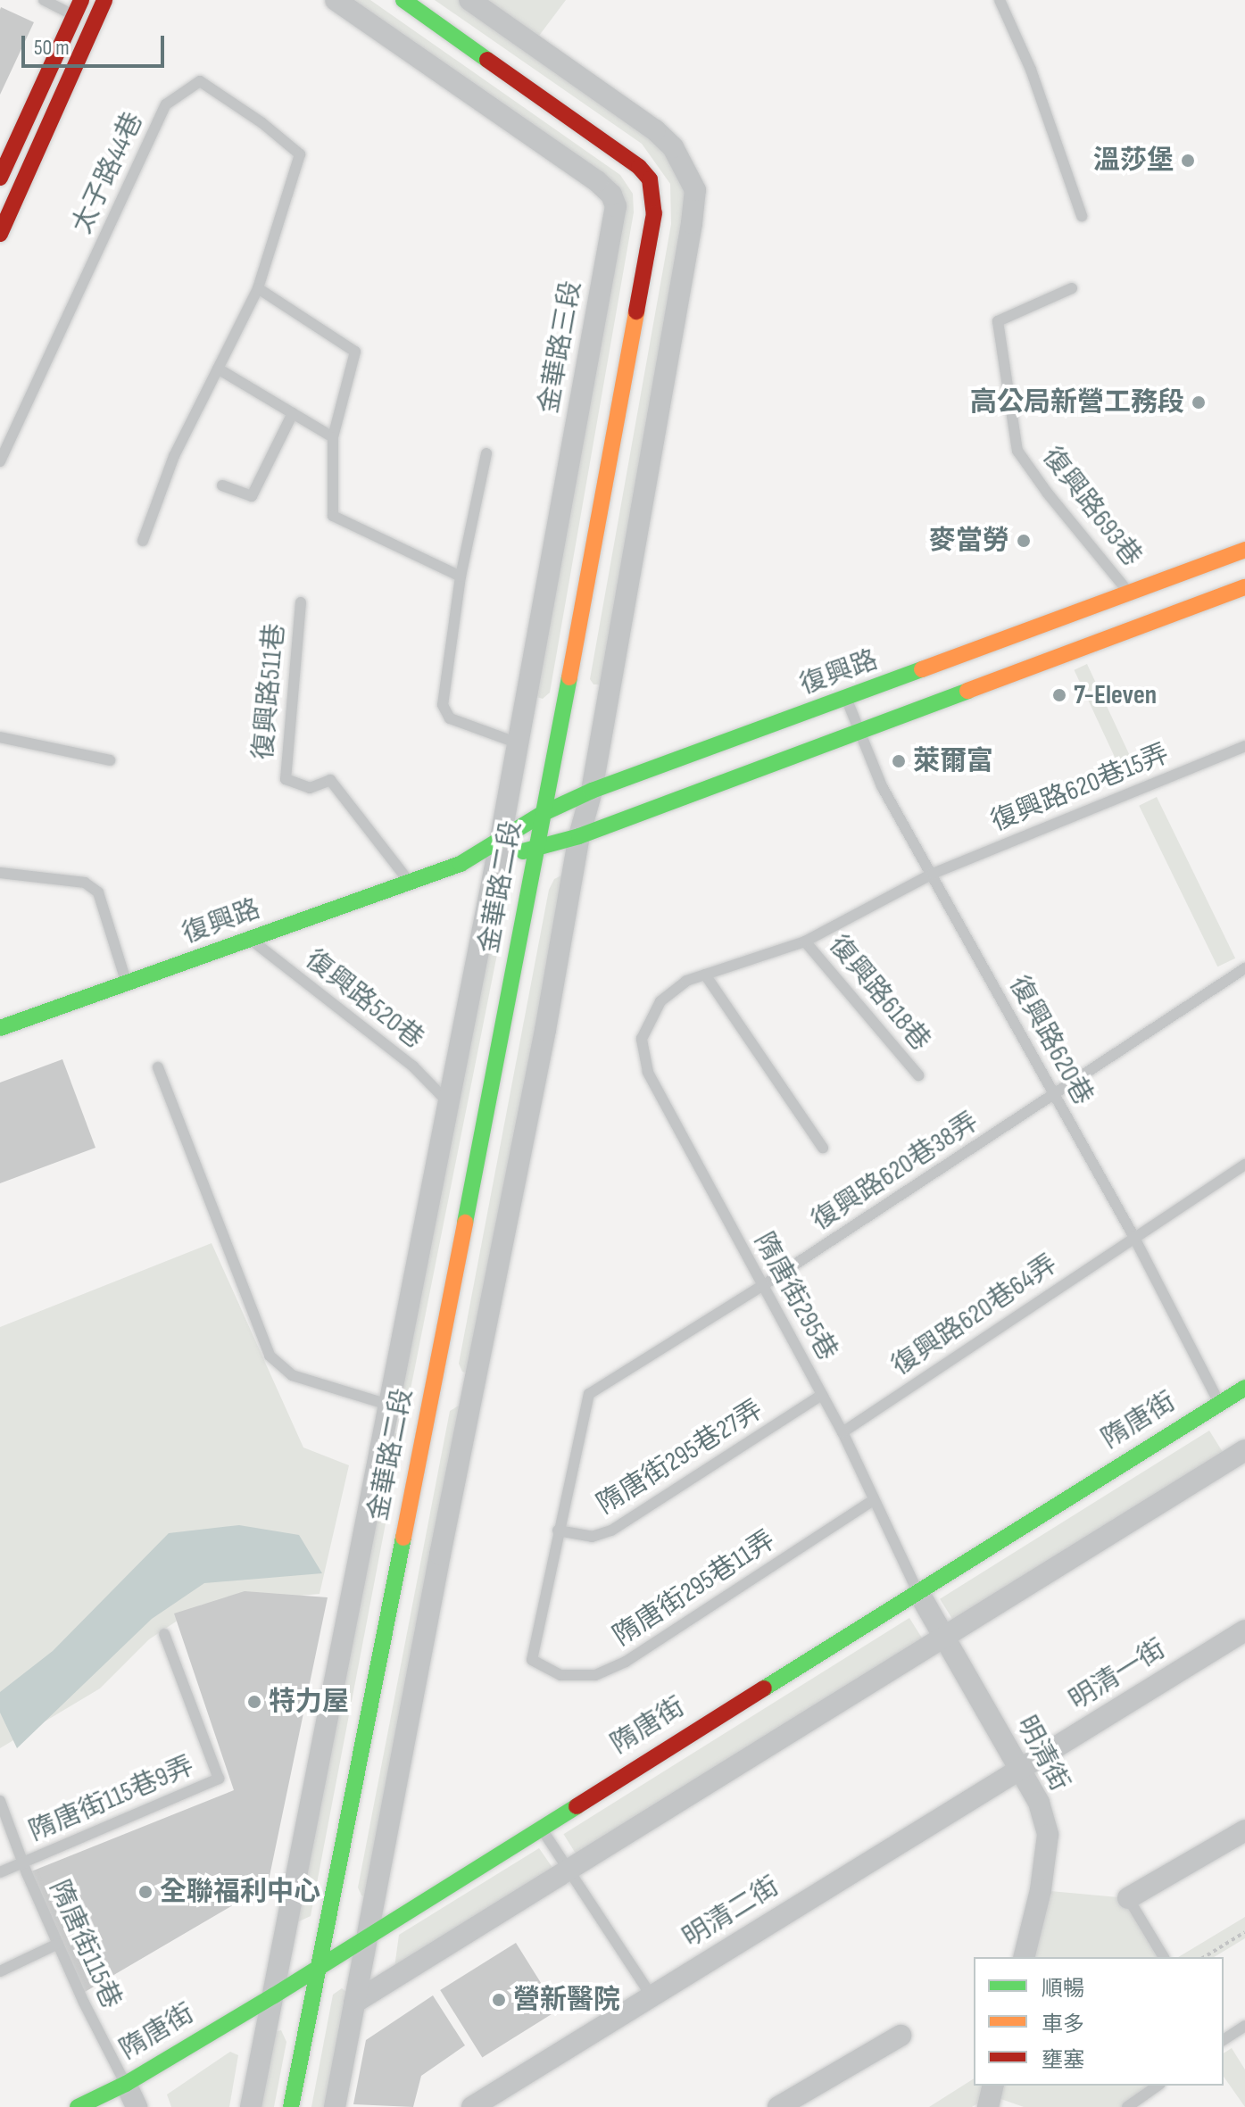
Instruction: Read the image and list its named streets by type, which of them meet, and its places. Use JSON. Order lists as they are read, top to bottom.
{
  "streets": {
    "street": [
      "金華路三段",
      "復興路",
      "金華路二段",
      "隋唐街",
      "明清一街",
      "明清街",
      "明清二街"
    ],
    "lane": [
      "太子路44巷",
      "復興路693巷",
      "復興路511巷",
      "復興路620巷15弄",
      "復興路618巷",
      "復興路520巷",
      "復興路620巷",
      "復興路620巷38弄",
      "隋唐街295巷",
      "復興路620巷64弄",
      "隋唐街295巷27弄",
      "隋唐街295巷11弄",
      "隋唐街115巷9弄",
      "隋唐街115巷"
    ]
  },
  "crossings": [
    ["金華路三段", "復興路"],
    ["金華路三段", "金華路二段"],
    ["復興路693巷", "復興路"],
    ["復興路", "復興路511巷"],
    ["復興路", "金華路二段"],
    ["復興路", "復興路520巷"],
    ["復興路", "復興路620巷"],
    ["復興路620巷15弄", "復興路618巷"],
    ["復興路620巷15弄", "復興路620巷"],
    ["復興路620巷15弄", "隋唐街295巷"],
    ["金華路二段", "復興路520巷"],
    ["金華路二段", "隋唐街"],
    ["復興路620巷", "復興路620巷38弄"],
    ["復興路620巷", "復興路620巷64弄"],
    ["復興路620巷", "隋唐街"],
    ["復興路620巷38弄", "隋唐街295巷"],
    ["復興路620巷38弄", "隋唐街295巷27弄"],
    ["復興路620巷38弄", "隋唐街295巷11弄"],
    ["隋唐街295巷", "復興路620巷64弄"],
    ["隋唐街295巷", "隋唐街"],
    ["隋唐街295巷", "隋唐街295巷27弄"],
    ["隋唐街295巷", "隋唐街295巷11弄"],
    ["隋唐街295巷", "明清街"],
    ["隋唐街", "明清街"],
    ["隋唐街", "隋唐街115巷"],
    ["隋唐街295巷27弄", "隋唐街295巷11弄"],
    ["明清一街", "明清街"],
    ["明清一街", "明清二街"],
    ["明清街", "明清二街"],
    ["隋唐街115巷9弄", "隋唐街115巷"]
  ],
  "places": [
    "溫莎堡",
    "高公局新營工務段",
    "麥當勞",
    "7-Eleven",
    "萊爾富",
    "特力屋",
    "全聯福利中心",
    "營新醫院"
  ],
  "legend": ["順暢", "車多", "壅塞"],
  "scale_bar": "50 m"
}
